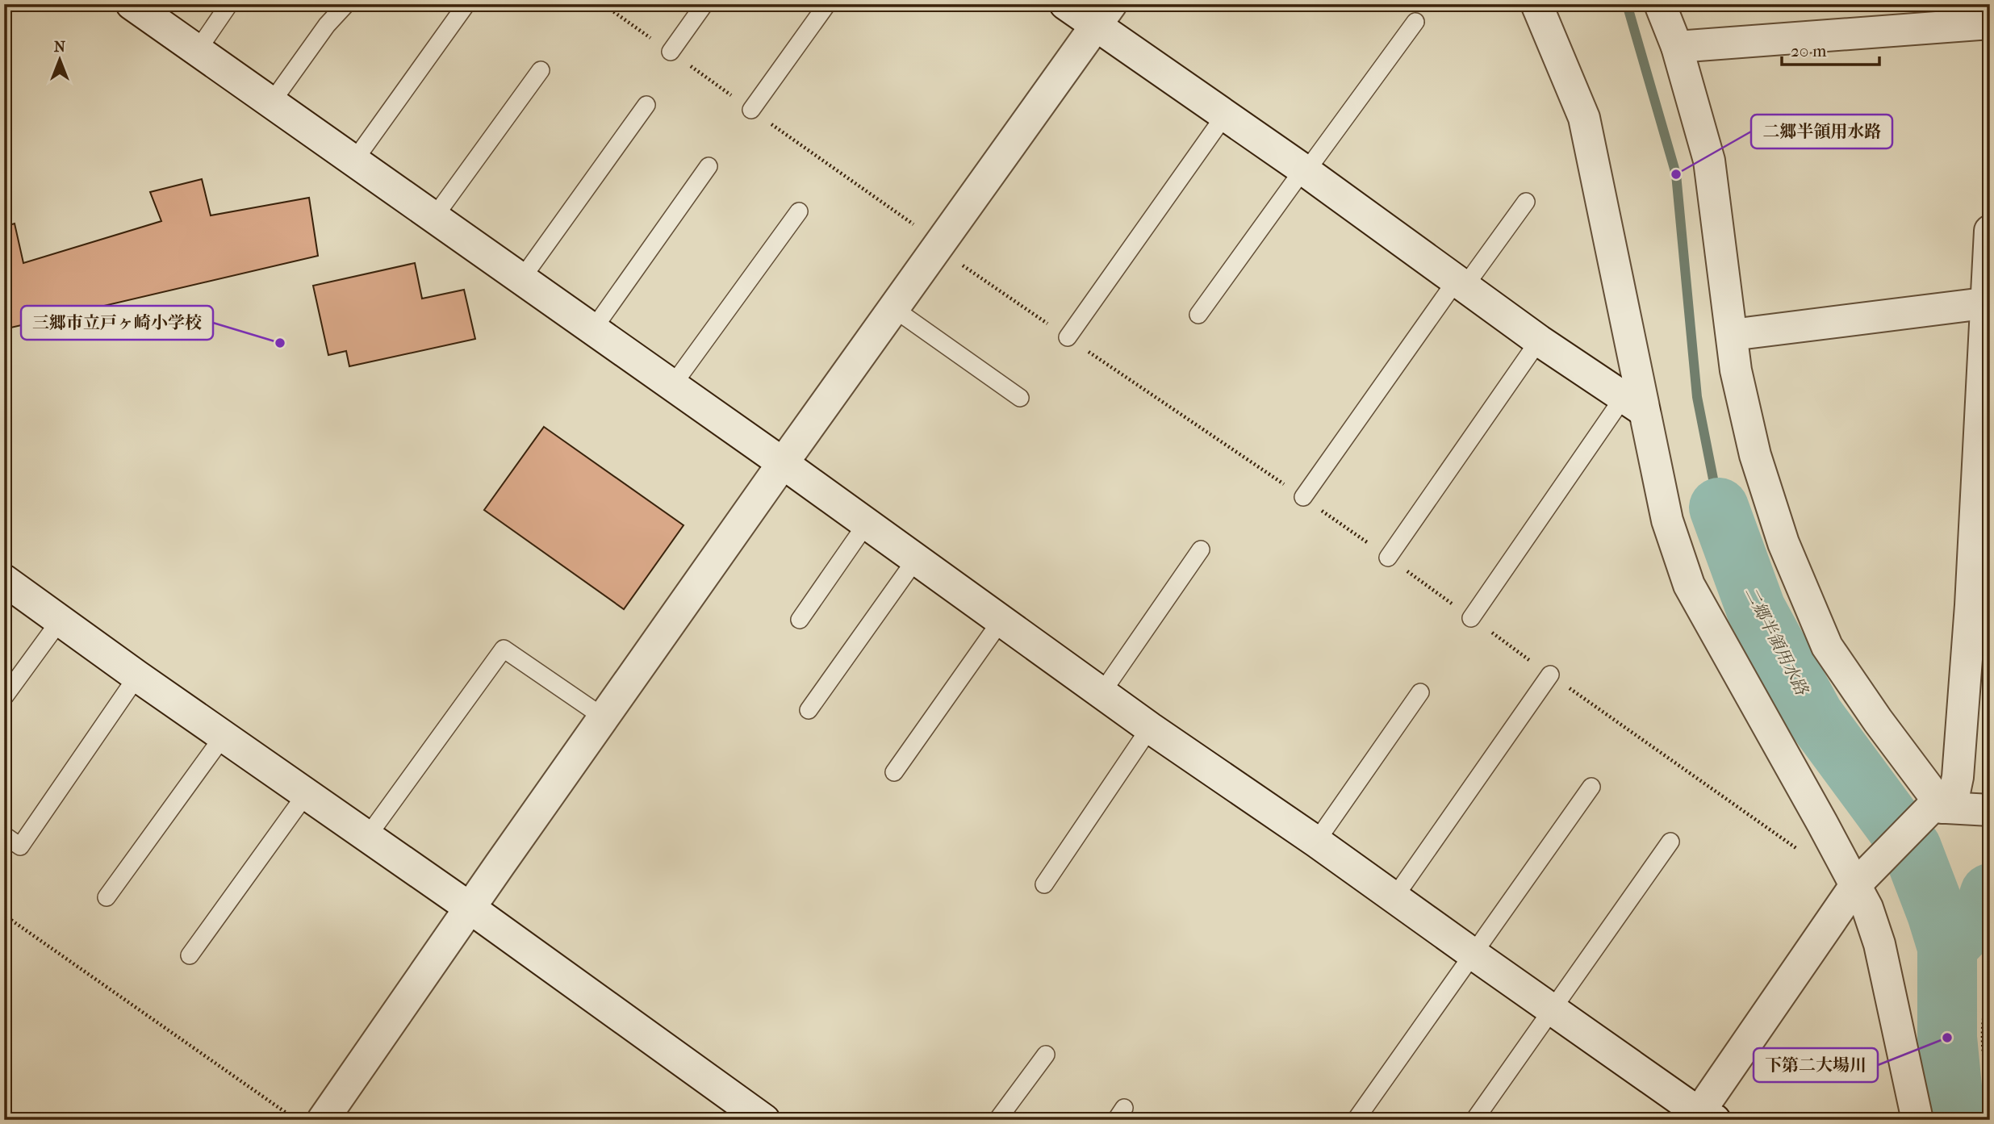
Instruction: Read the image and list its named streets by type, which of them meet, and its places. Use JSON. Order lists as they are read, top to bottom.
{
  "water": ["二郷半領用水路"],
  "places": ["二郷半領用水路", "三郷市立戸ヶ崎小学校", "下第二大場川"],
  "scale_bar": "20 m",
  "north": "top"
}
